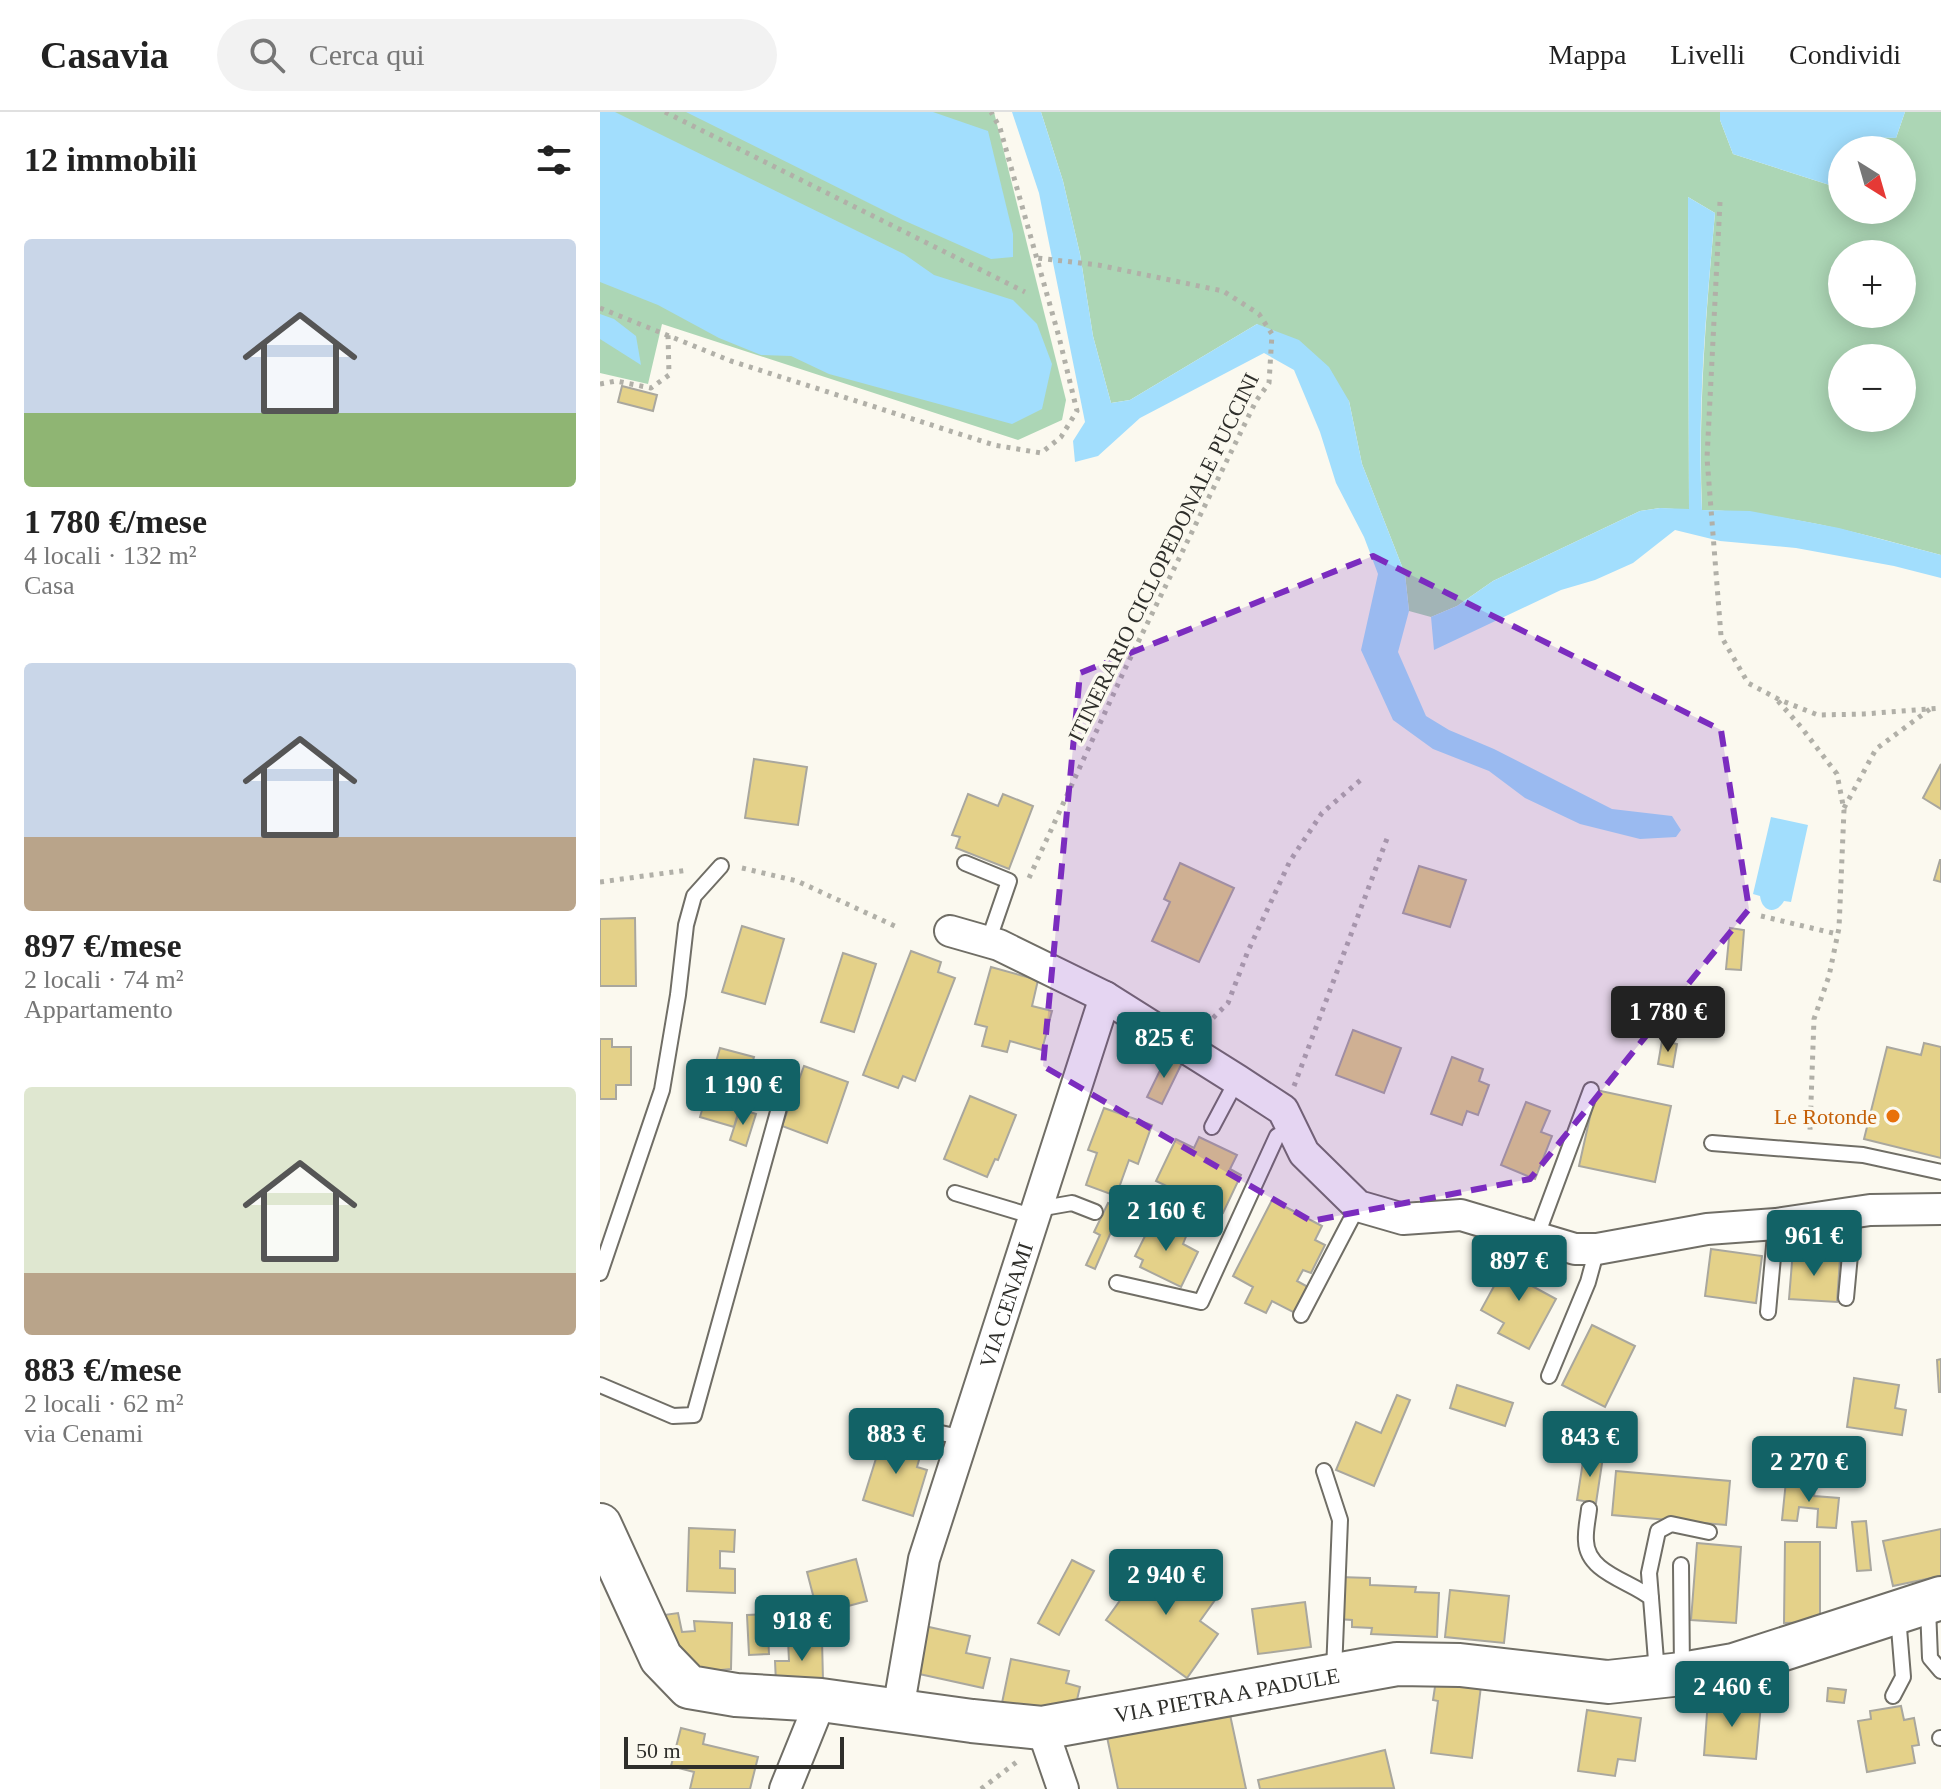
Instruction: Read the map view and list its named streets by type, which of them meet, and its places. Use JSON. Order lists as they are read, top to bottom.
{
  "streets": {
    "street": ["VIA CENAMI", "VIA PIETRA A PADULE"],
    "path": ["ITINERARIO CICLOPEDONALE PUCCINI"]
  },
  "crossings": [
    ["VIA CENAMI", "VIA PIETRA A PADULE"]
  ],
  "places": ["Le Rotonde"],
  "scale_bar": "50 m",
  "north": "bottom right",
  "page": {
    "header": "Casavia",
    "search": "Cerca qui",
    "nav": ["Mappa", "Livelli", "Condividi"],
    "heading": "12 immobili",
    "map_buttons": ["+", "−"],
    "list": [
      {
        "name": "1 780 €/mese",
        "note": "4 locali · 132 m² · Casa"
      },
      {
        "name": "897 €/mese",
        "note": "2 locali · 74 m² · Appartamento"
      },
      {
        "name": "883 €/mese",
        "note": "2 locali · 62 m² · via Cenami"
      }
    ],
    "price": [
      "1 780 €",
      "825 €",
      "1 190 €",
      "2 160 €",
      "961 €",
      "897 €",
      "883 €",
      "843 €",
      "2 270 €",
      "2 940 €",
      "918 €",
      "2 460 €"
    ],
    "scale": "50 m"
  }
}
